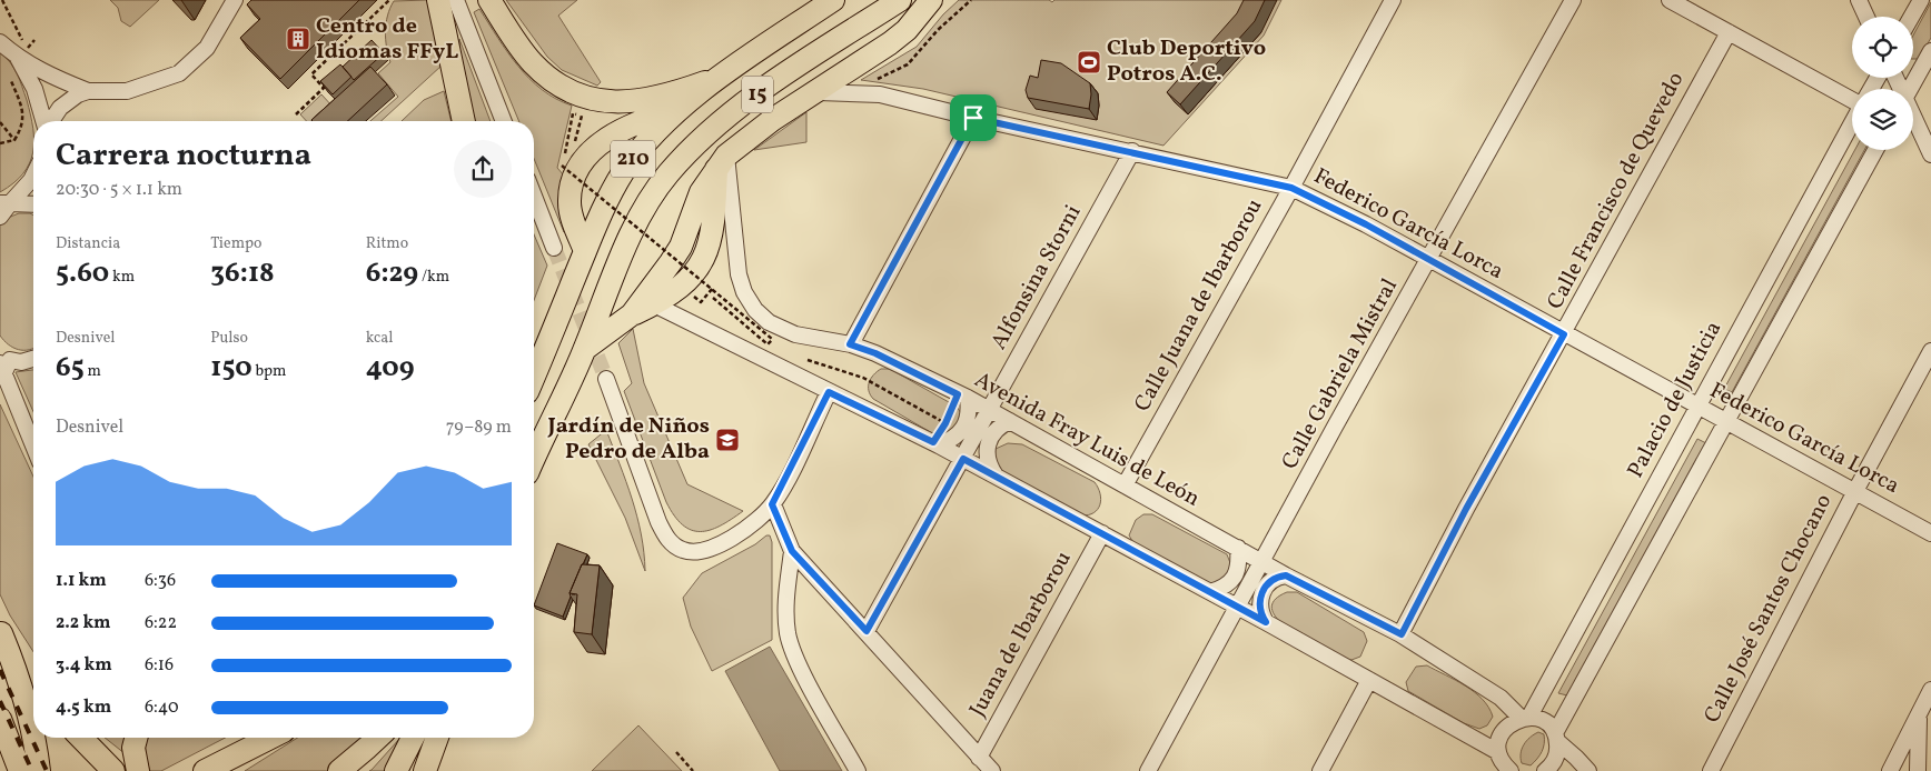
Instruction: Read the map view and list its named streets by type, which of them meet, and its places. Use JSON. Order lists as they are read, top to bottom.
{
  "streets": {
    "highway": ["15", "210"],
    "street": [
      "Calle Francisco de Quevedo",
      "Federico García Lorca",
      "Alfonsina Storni",
      "Calle Juana de Ibarborou",
      "Calle Gabriela Mistral",
      "Palacio de Justicia",
      "Avenida Fray Luis de León",
      "Calle José Santos Chocano",
      "Juana de Ibarborou"
    ]
  },
  "crossings": [
    ["Calle Francisco de Quevedo", "Federico García Lorca"],
    ["Calle Francisco de Quevedo", "Avenida Fray Luis de León"],
    ["Federico García Lorca", "Alfonsina Storni"],
    ["Federico García Lorca", "Calle Juana de Ibarborou"],
    ["Federico García Lorca", "Calle Gabriela Mistral"],
    ["Federico García Lorca", "Palacio de Justicia"],
    ["Federico García Lorca", "Calle José Santos Chocano"],
    ["Alfonsina Storni", "Avenida Fray Luis de León"],
    ["Calle Juana de Ibarborou", "Avenida Fray Luis de León"],
    ["Calle Gabriela Mistral", "Avenida Fray Luis de León"],
    ["Palacio de Justicia", "Avenida Fray Luis de León"]
  ],
  "places": {
    "building": ["Centro de Idiomas FFyL"],
    "sports": ["Club Deportivo Potros A.C."],
    "school or university": ["Jardín de Niños Pedro de Alba"]
  },
  "page": {
    "heading": ["Carrera nocturna", "20:30 · 5 × 1.1 km"],
    "stats": [
      ["Distancia", "5.60 km"],
      ["Tiempo", "36:18"],
      ["Ritmo", "6:29 /km"],
      ["Desnivel", "65 m"],
      ["Pulso", "150 bpm"],
      ["kcal", "409"]
    ],
    "chart": ["Desnivel", "79–89 m"],
    "list": [
      {
        "name": "1.1 km",
        "note": "6:36"
      },
      {
        "name": "2.2 km",
        "note": "6:22"
      },
      {
        "name": "3.4 km",
        "note": "6:16"
      },
      {
        "name": "4.5 km",
        "note": "6:40"
      }
    ]
  }
}
